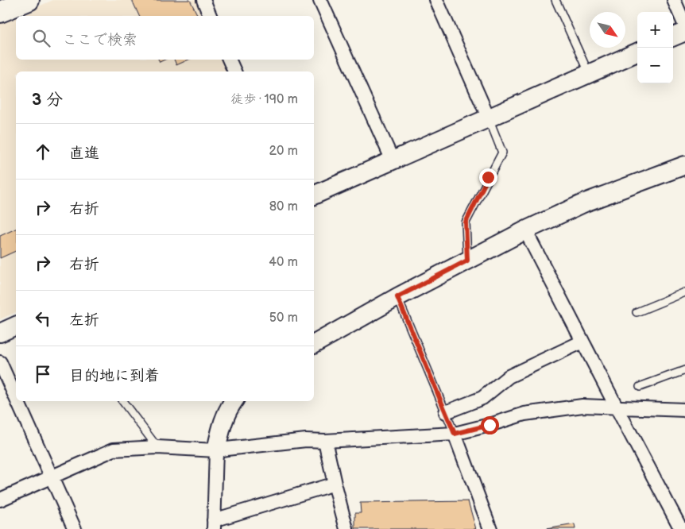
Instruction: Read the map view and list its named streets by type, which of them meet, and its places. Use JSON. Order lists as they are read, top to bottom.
{
  "north": "bottom right",
  "page": {
    "map_buttons": ["+", "−"],
    "search": "ここで検索",
    "heading": ["3 分", "徒歩 · 190 m"],
    "list": [
      ["直進", "20 m"],
      ["右折", "80 m"],
      ["右折", "40 m"],
      ["左折", "50 m"],
      "目的地に到着"
    ]
  }
}
